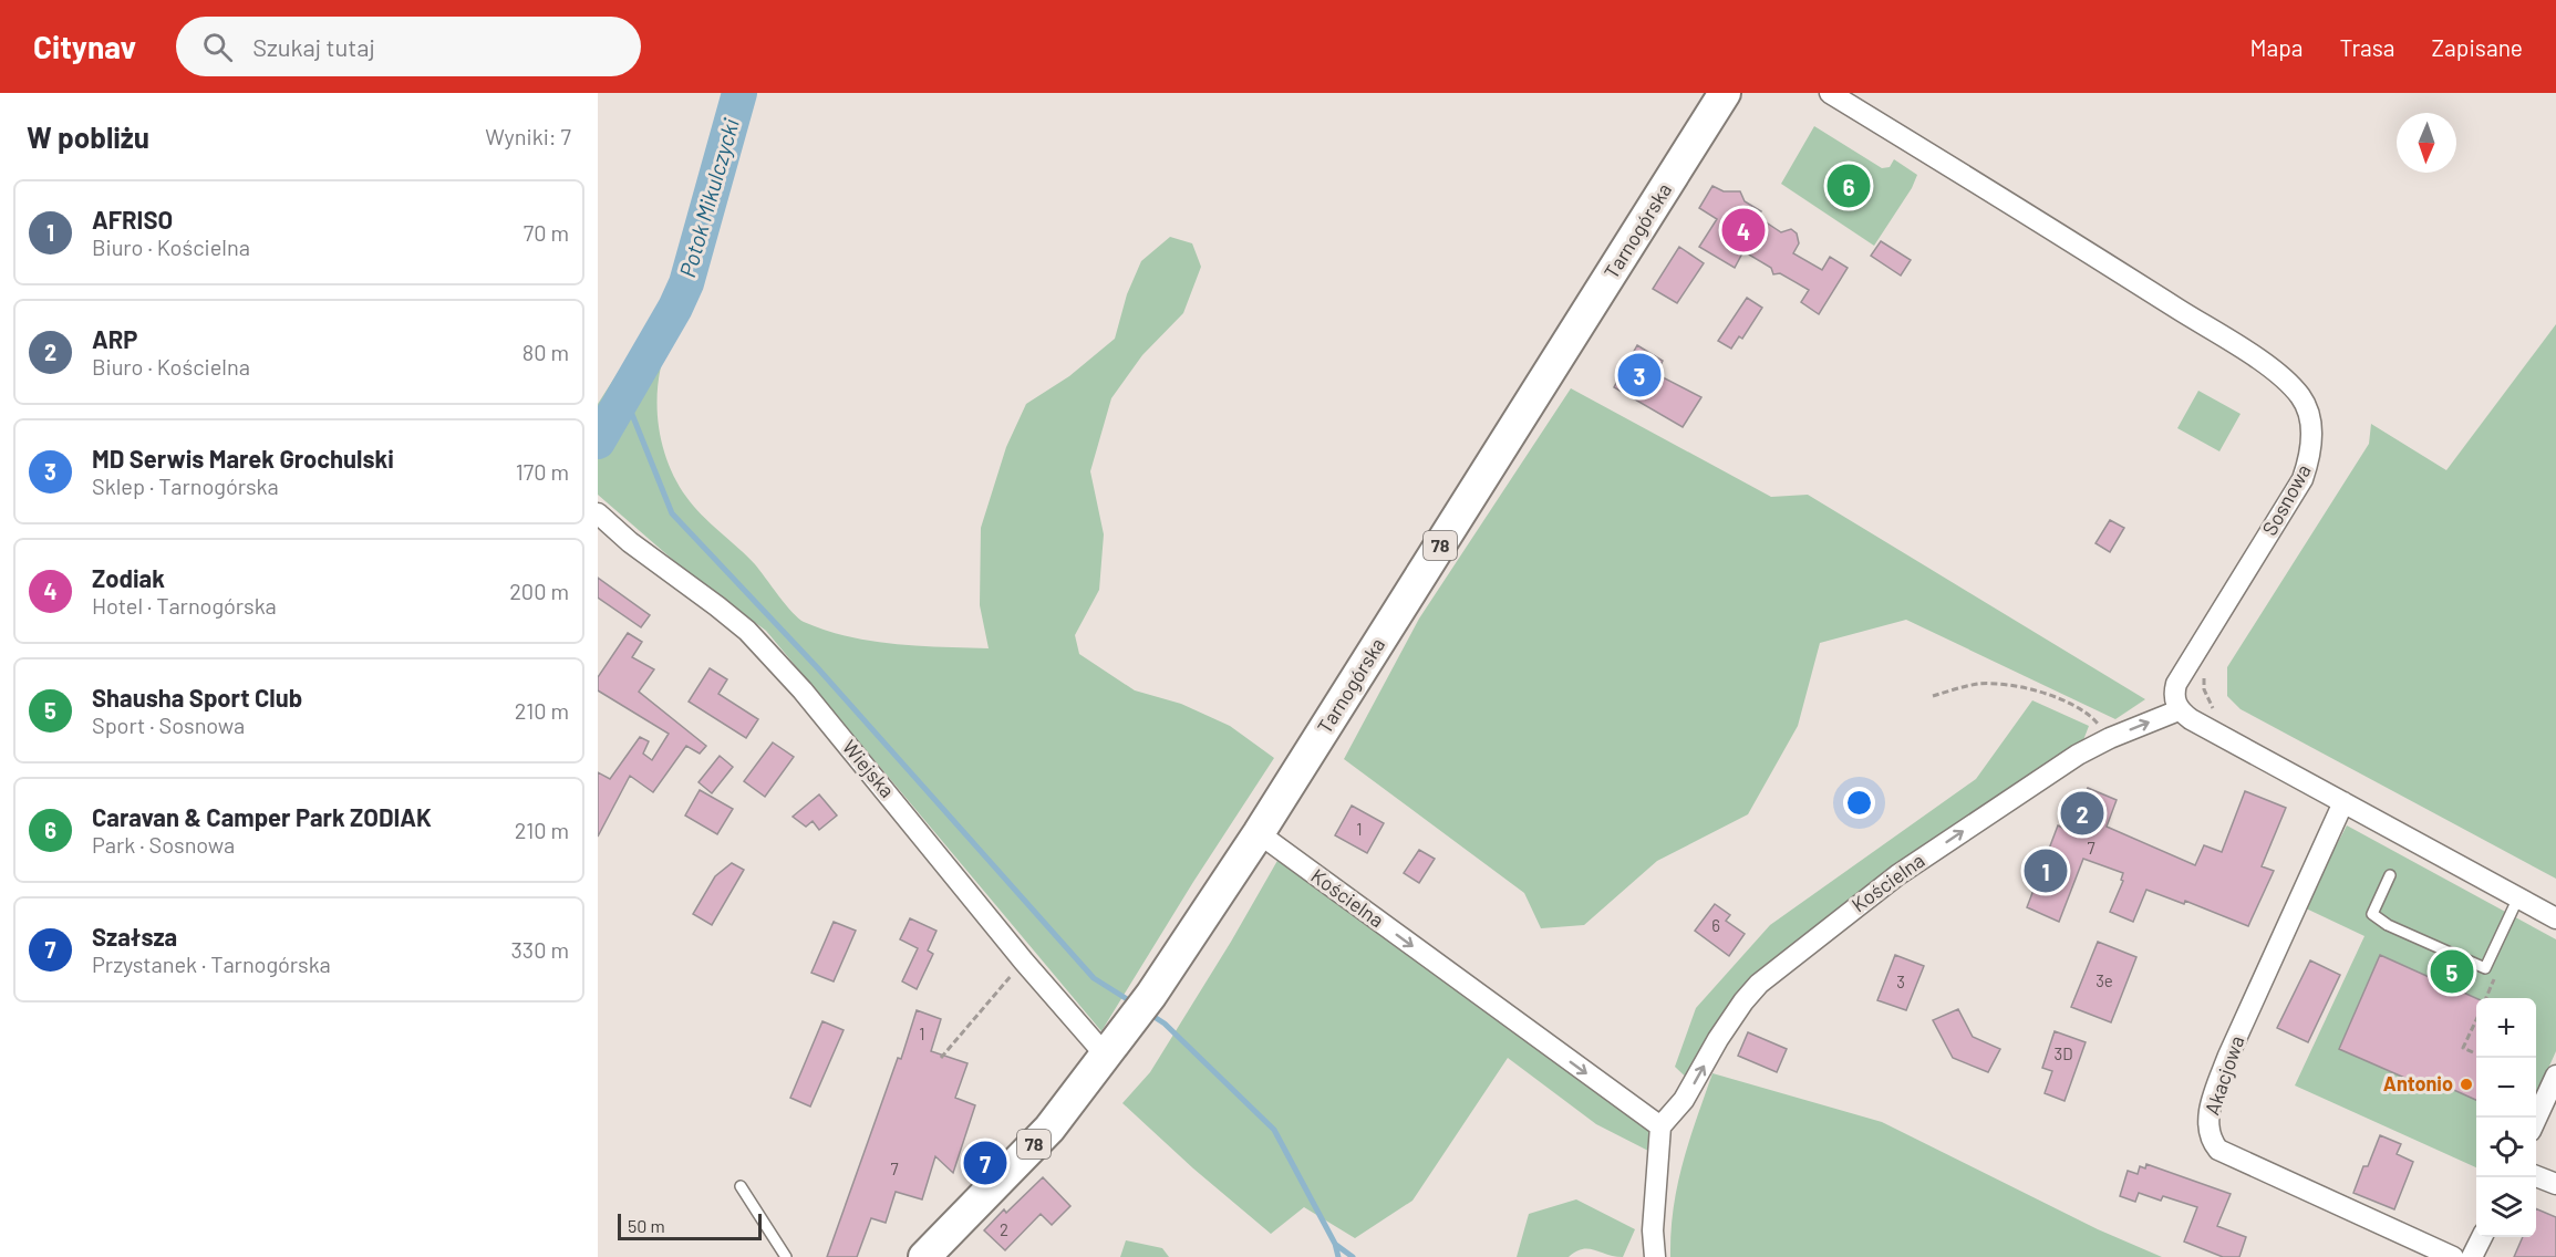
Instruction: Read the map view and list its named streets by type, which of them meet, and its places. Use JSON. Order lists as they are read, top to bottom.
{
  "streets": {
    "main road": ["Tarnogórska", "78"],
    "street": [
      "Sosnowa",
      "Wiejska",
      "Kościelna",
      "Akacjowa"
    ]
  },
  "crossings": [
    ["Tarnogórska", "Wiejska"],
    ["Tarnogórska", "Kościelna"],
    ["Sosnowa", "Kościelna"]
  ],
  "water": ["Potok Mikulczycki"],
  "places": ["Antonio"],
  "house_numbers": [
    "1",
    "7",
    "6",
    "3e",
    "3",
    "1",
    "3D",
    "7",
    "2"
  ],
  "scale_bar": "50 m",
  "north": "bottom",
  "page": {
    "header": "Citynav",
    "search": "Szukaj tutaj",
    "nav": ["Mapa", "Trasa", "Zapisane"],
    "heading": ["W pobliżu", "Wyniki: 7"],
    "pins": [
      "6",
      "4",
      "3",
      "2",
      "1",
      "5",
      "7"
    ],
    "list": [
      {
        "mark": "1",
        "name": "AFRISO",
        "note": "Biuro · Kościelna",
        "value": "70 m"
      },
      {
        "mark": "2",
        "name": "ARP",
        "note": "Biuro · Kościelna",
        "value": "80 m"
      },
      {
        "mark": "3",
        "name": "MD Serwis Marek Grochulski",
        "note": "Sklep · Tarnogórska",
        "value": "170 m"
      },
      {
        "mark": "4",
        "name": "Zodiak",
        "note": "Hotel · Tarnogórska",
        "value": "200 m"
      },
      {
        "mark": "5",
        "name": "Shausha Sport Club",
        "note": "Sport · Sosnowa",
        "value": "210 m"
      },
      {
        "mark": "6",
        "name": "Caravan & Camper Park ZODIAK",
        "note": "Park · Sosnowa",
        "value": "210 m"
      },
      {
        "mark": "7",
        "name": "Szałsza",
        "note": "Przystanek · Tarnogórska",
        "value": "330 m"
      }
    ],
    "map_buttons": ["+", "−"],
    "scale": "50 m"
  }
}
